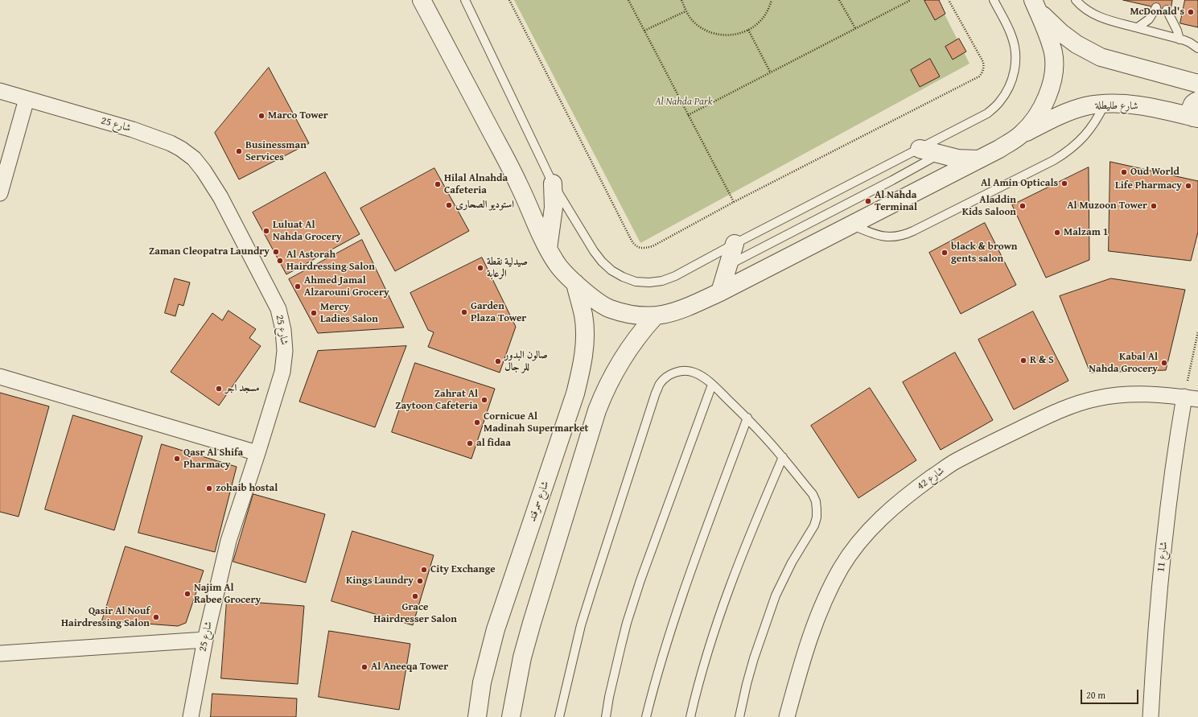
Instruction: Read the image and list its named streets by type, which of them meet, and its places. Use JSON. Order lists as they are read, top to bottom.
{
  "streets": {
    "street": [
      "شارع طليطلة",
      "شارع 25",
      "شارع 42",
      "شارع سمرقند",
      "شارع 11"
    ]
  },
  "crossings": [
    ["شارع 42", "شارع 11"]
  ],
  "parks": ["Al Nahda Park"],
  "places": [
    "McDonald's",
    "Marco Tower",
    "Businessman Services",
    "Oud World",
    "Al Amin Opticals",
    "Hilal Alnahda Cafeteria",
    "Life Pharmacy",
    "Al Nahda Terminal",
    "استوديو الصحارى",
    "Aladdin Kids Saloon",
    "Al Muzoon Tower",
    "Luluat Al Nahda Grocery",
    "Malzam 1",
    "Zaman Cleopatra Laundry",
    "black & brown gents salon",
    "Al Astorah Hairdressing Salon",
    "صيدلية نقطة الرعابة",
    "Ahmed Jamal Alzarouni Grocery",
    "Garden Plaza Tower",
    "Mercy Ladies Salon",
    "R & S",
    "صالون البدور للر جال",
    "Kabal Al Nahda Grocery",
    "مسجد اجر",
    "Zahrat Al Zaytoon Cafeteria",
    "Cornicue Al Madinah Supermarket",
    "al fidaa",
    "Qasr Al Shifa Pharmacy",
    "zohaib hostal",
    "City Exchange",
    "Kings Laundry",
    "Najim Al Rabee Grocery",
    "Grace Hairdresser Salon",
    "Qasir Al Nouf Hairdressing Salon",
    "Al Aneeqa Tower"
  ],
  "scale_bar": "20 m"
}
